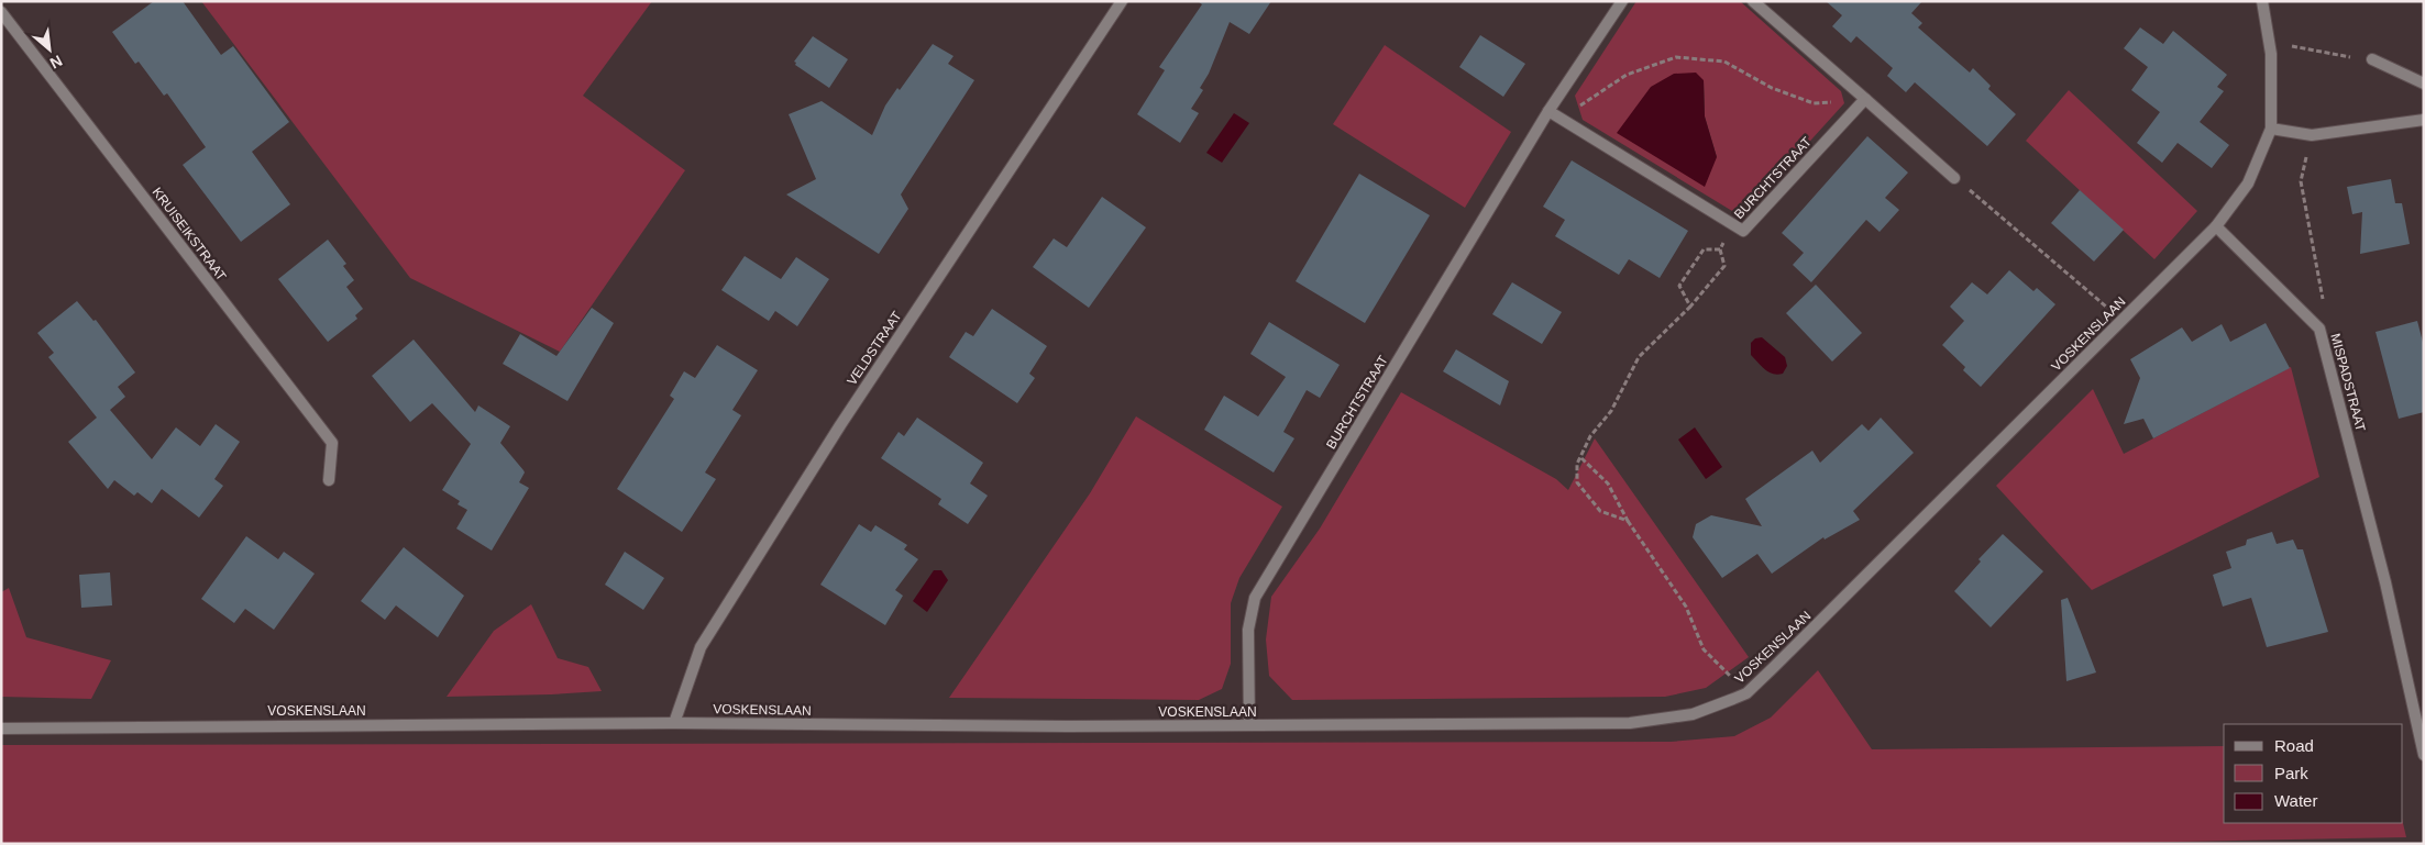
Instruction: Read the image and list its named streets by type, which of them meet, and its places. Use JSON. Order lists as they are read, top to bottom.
{
  "streets": {
    "street": [
      "BURCHTSTRAAT",
      "KRUISEIKSTRAAT",
      "VOSKENSLAAN",
      "VELDSTRAAT",
      "MISPADSTRAAT"
    ]
  },
  "crossings": [
    ["BURCHTSTRAAT", "VOSKENSLAAN"],
    ["VOSKENSLAAN", "VELDSTRAAT"],
    ["VOSKENSLAAN", "MISPADSTRAAT"]
  ],
  "legend": ["Road", "Park", "Water"],
  "north": "bottom right"
}
